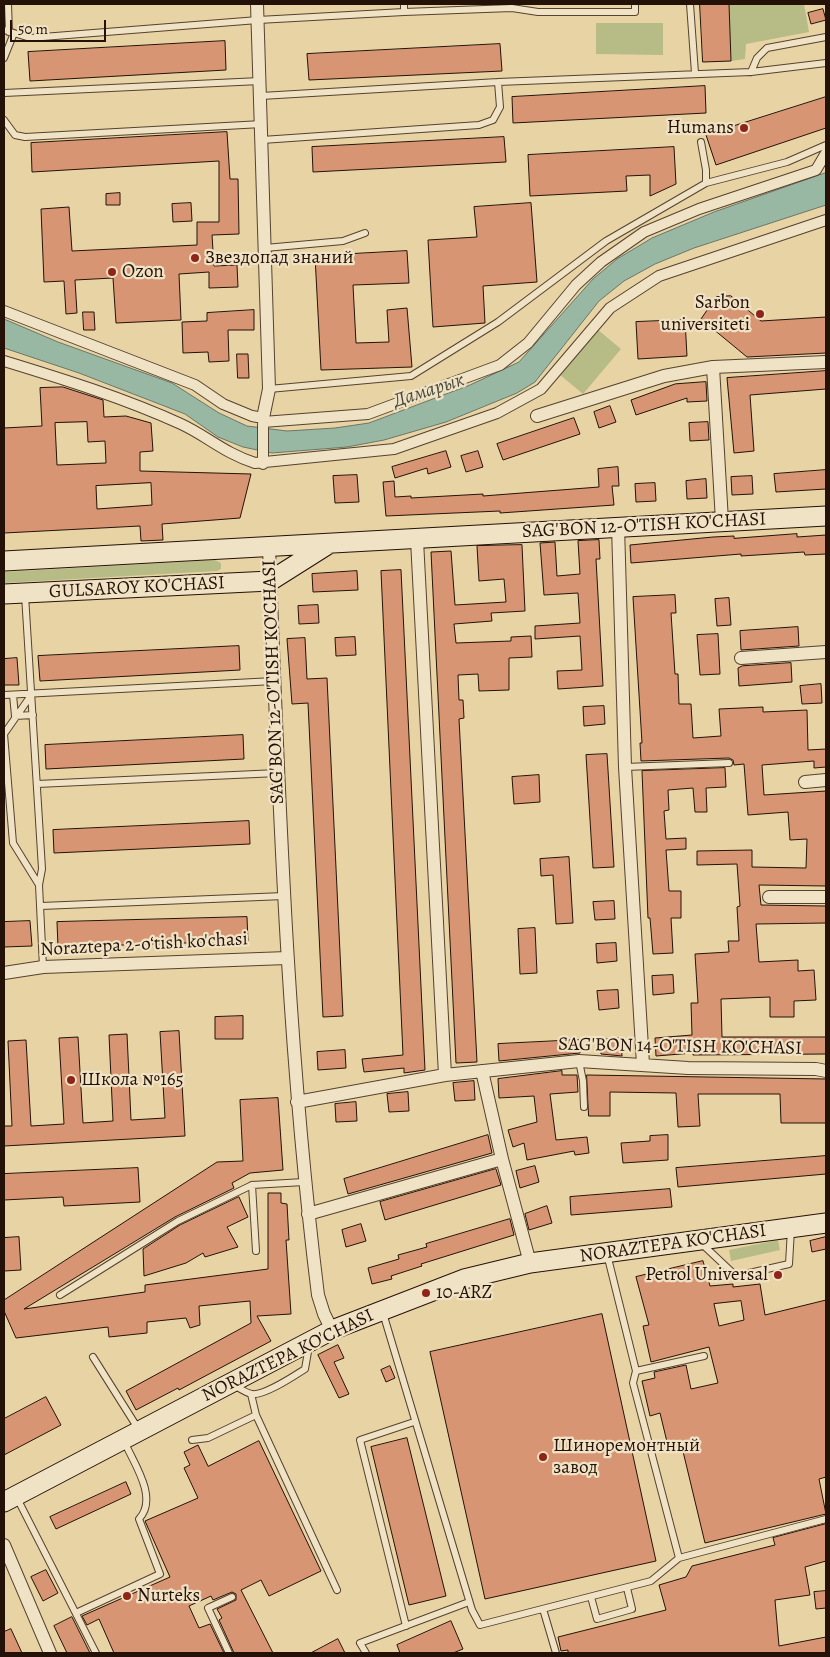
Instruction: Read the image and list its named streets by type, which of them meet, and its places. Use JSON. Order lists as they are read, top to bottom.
{
  "streets": {
    "main road": ["SAG'BON 12-O'TISH KO'CHASI", "GULSAROY KO'CHASI", "NORAZTEPA KO'CHASI"],
    "street": ["Noraztepa 2-oʻtish ko'chasi", "SAG'BON 14-O'TISH KO'CHASI"]
  },
  "crossings": [
    ["SAG'BON 12-O'TISH KO'CHASI", "GULSAROY KO'CHASI"],
    ["SAG'BON 12-O'TISH KO'CHASI", "Noraztepa 2-oʻtish ko'chasi"],
    ["SAG'BON 12-O'TISH KO'CHASI", "SAG'BON 14-O'TISH KO'CHASI"],
    ["SAG'BON 12-O'TISH KO'CHASI", "NORAZTEPA KO'CHASI"]
  ],
  "water": ["Дамарык"],
  "places": [
    "Humans",
    "Звездопад знаний",
    "Ozon",
    "Sarbon universiteti",
    "Школа №165",
    "Petrol Universal",
    "10-ARZ",
    "Шиноремонтный завод",
    "Nurteks"
  ],
  "scale_bar": "50 m"
}
